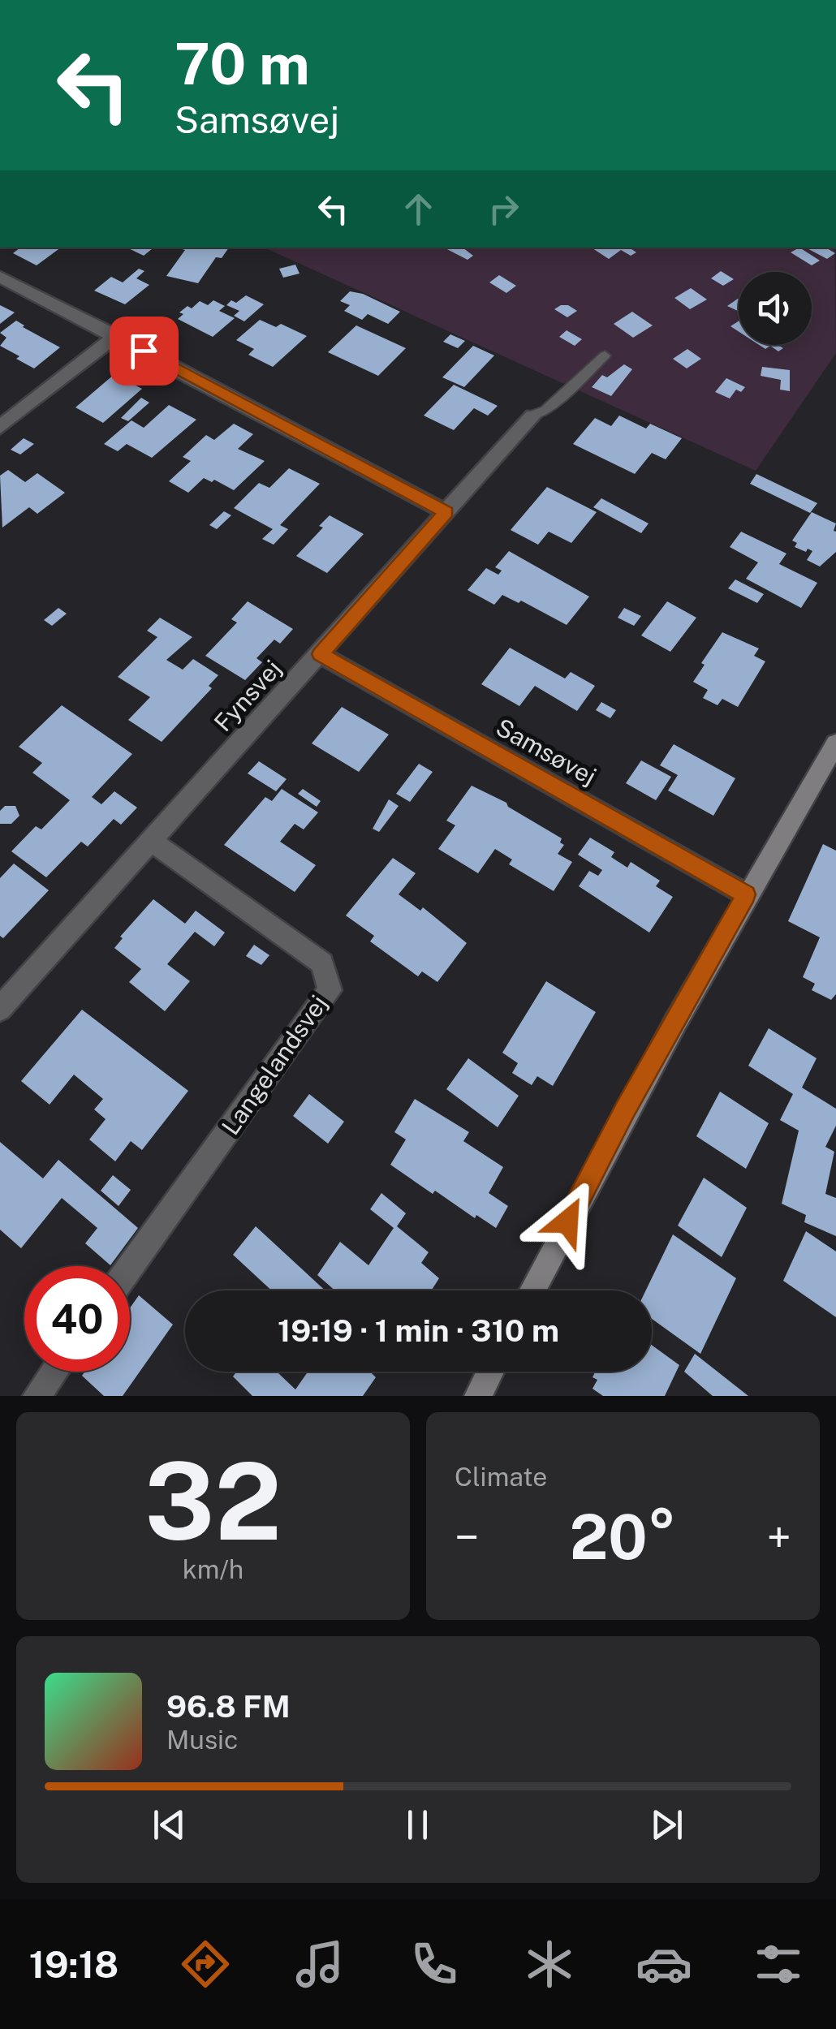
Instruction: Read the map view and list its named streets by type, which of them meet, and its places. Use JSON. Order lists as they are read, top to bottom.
{
  "streets": {
    "street": ["Fynsvej", "Samsøvej", "Langelandsvej"]
  },
  "crossings": [
    ["Fynsvej", "Samsøvej"],
    ["Fynsvej", "Langelandsvej"]
  ],
  "page": {
    "turn": ["70 m", "Samsøvej"],
    "limit": "40",
    "trip": "19:19 · 1 min · 310 m",
    "tile": [
      ["32", "km/h"],
      "Climate"
    ],
    "heat": ["−", "20°", "+"],
    "song": ["96.8 FM", "Music"],
    "tabs": "19:18"
  }
}
